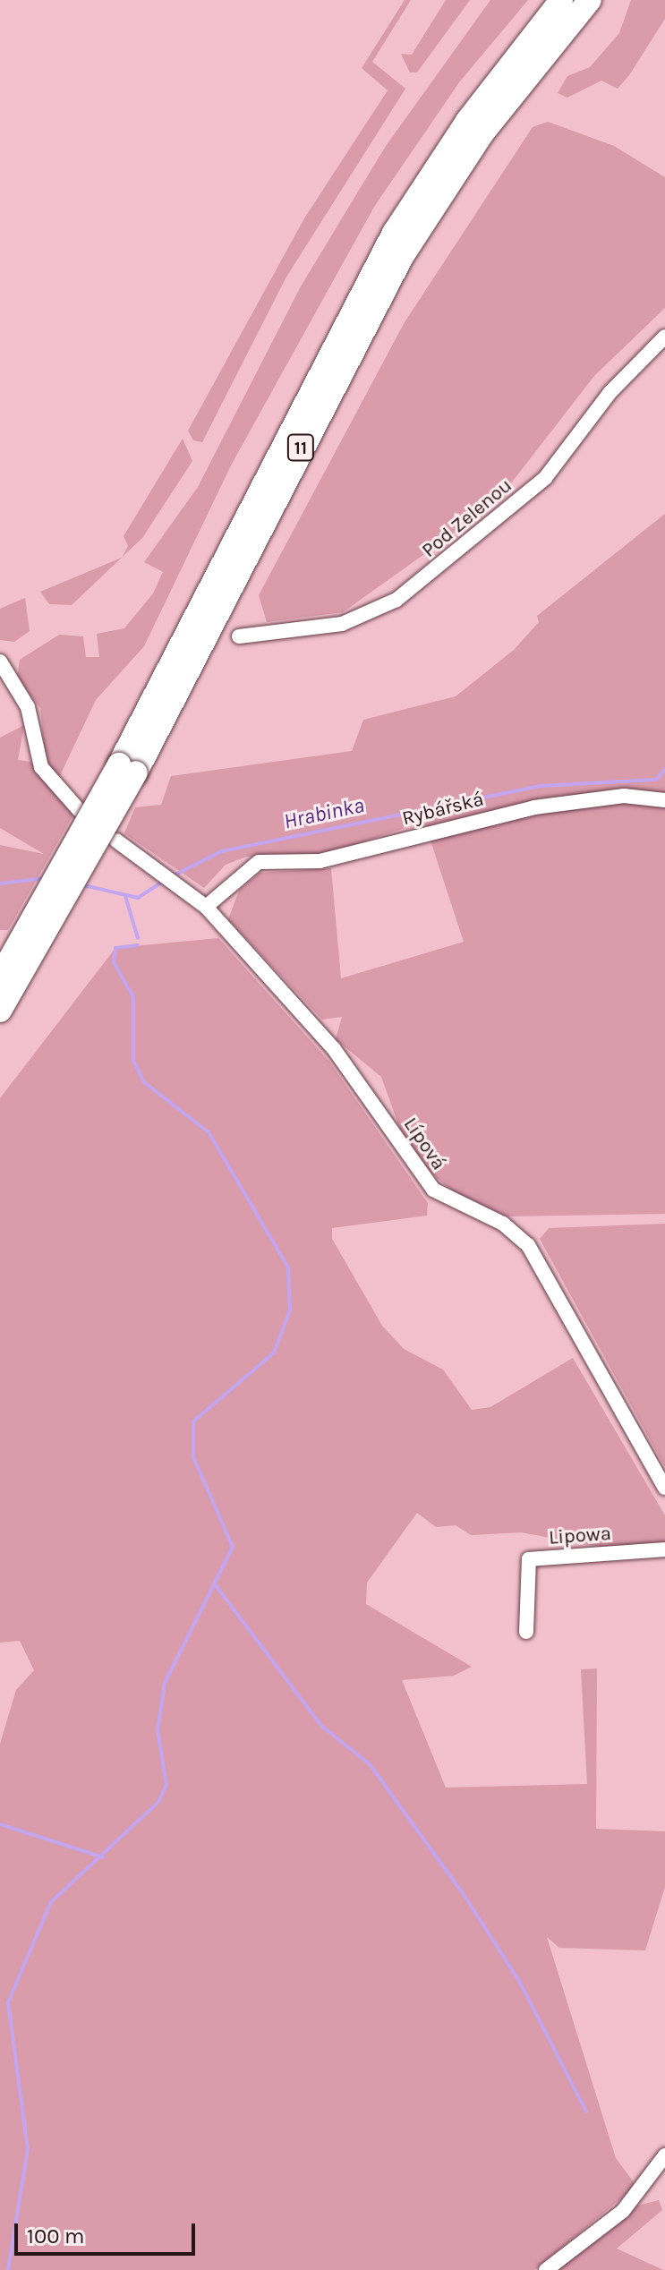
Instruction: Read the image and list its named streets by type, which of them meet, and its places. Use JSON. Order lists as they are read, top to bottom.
{
  "streets": {
    "highway": ["11"],
    "street": [
      "Pod Zelenou",
      "Rybářská",
      "Lípová",
      "Lipowa"
    ]
  },
  "crossings": [
    ["Rybářská", "Lípová"]
  ],
  "water": ["Hrabinka"],
  "scale_bar": "100 m"
}
